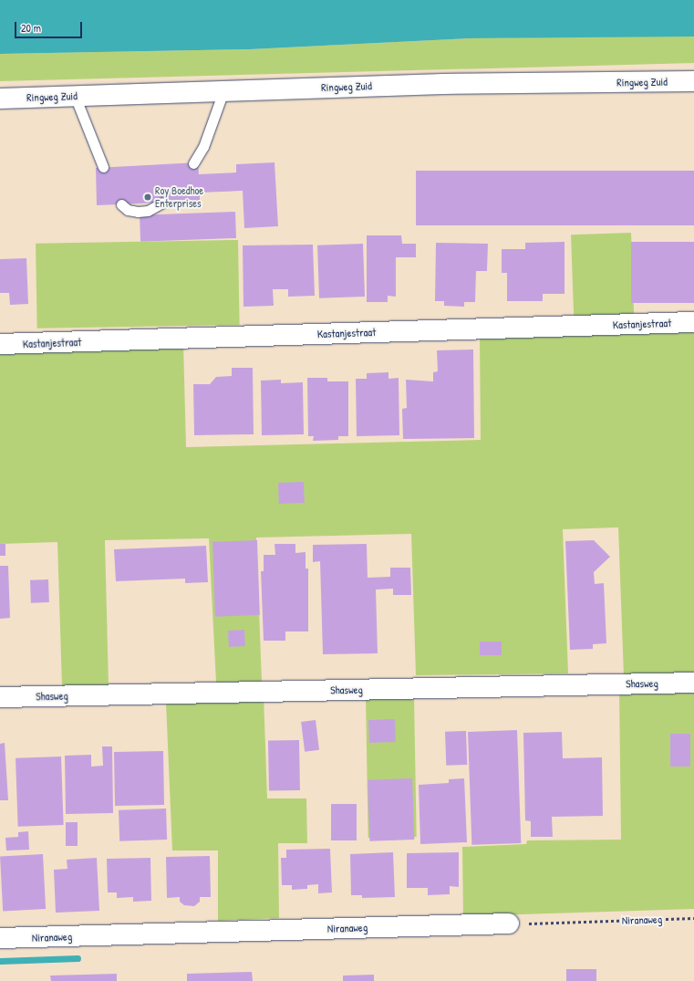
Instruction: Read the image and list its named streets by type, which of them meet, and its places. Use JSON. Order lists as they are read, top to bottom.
{
  "streets": {
    "street": [
      "Ringweg Zuid",
      "Kastanjestraat",
      "Shasweg",
      "Niranaweg"
    ]
  },
  "places": ["Roy Boedhoe Enterprises"],
  "scale_bar": "20 m"
}
